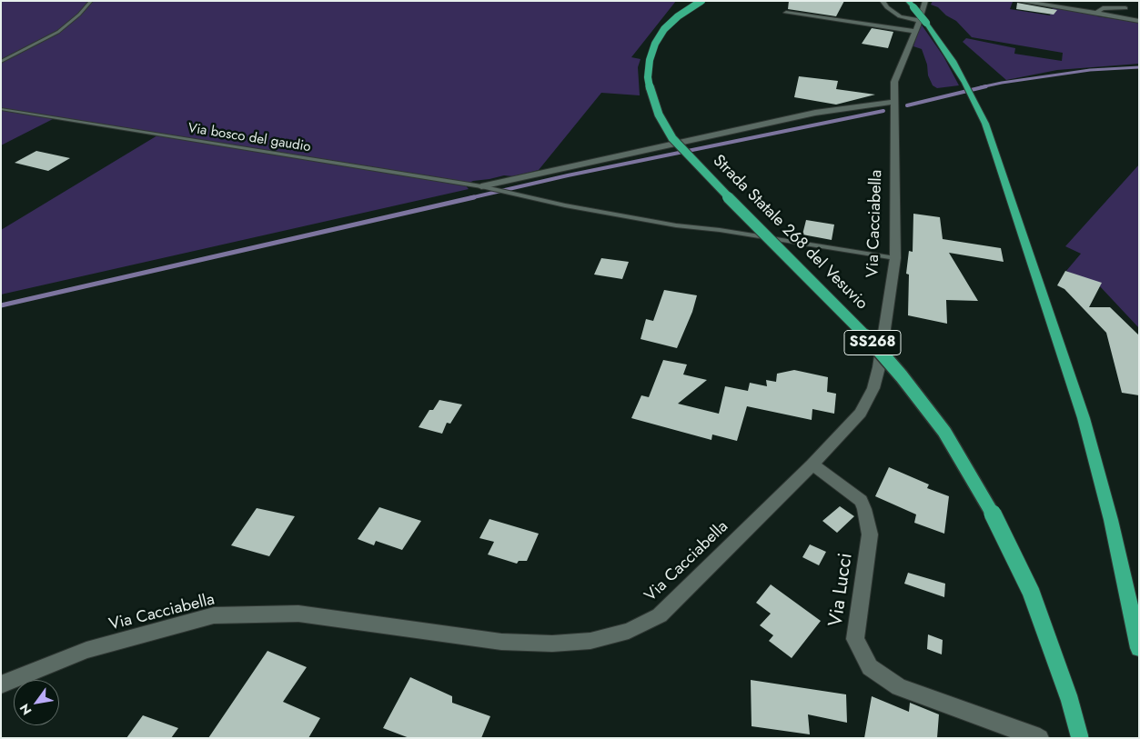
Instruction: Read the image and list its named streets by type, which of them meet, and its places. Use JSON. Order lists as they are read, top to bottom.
{
  "streets": {
    "highway": ["Strada Statale 268 del Vesuvio", "SS268"],
    "street": ["Via Cacciabella", "Via Lucci"],
    "lane": ["Via bosco del gaudio"]
  },
  "crossings": [
    ["Via bosco del gaudio", "Via Cacciabella"],
    ["Via Cacciabella", "Via Lucci"]
  ],
  "north": "bottom left"
}
